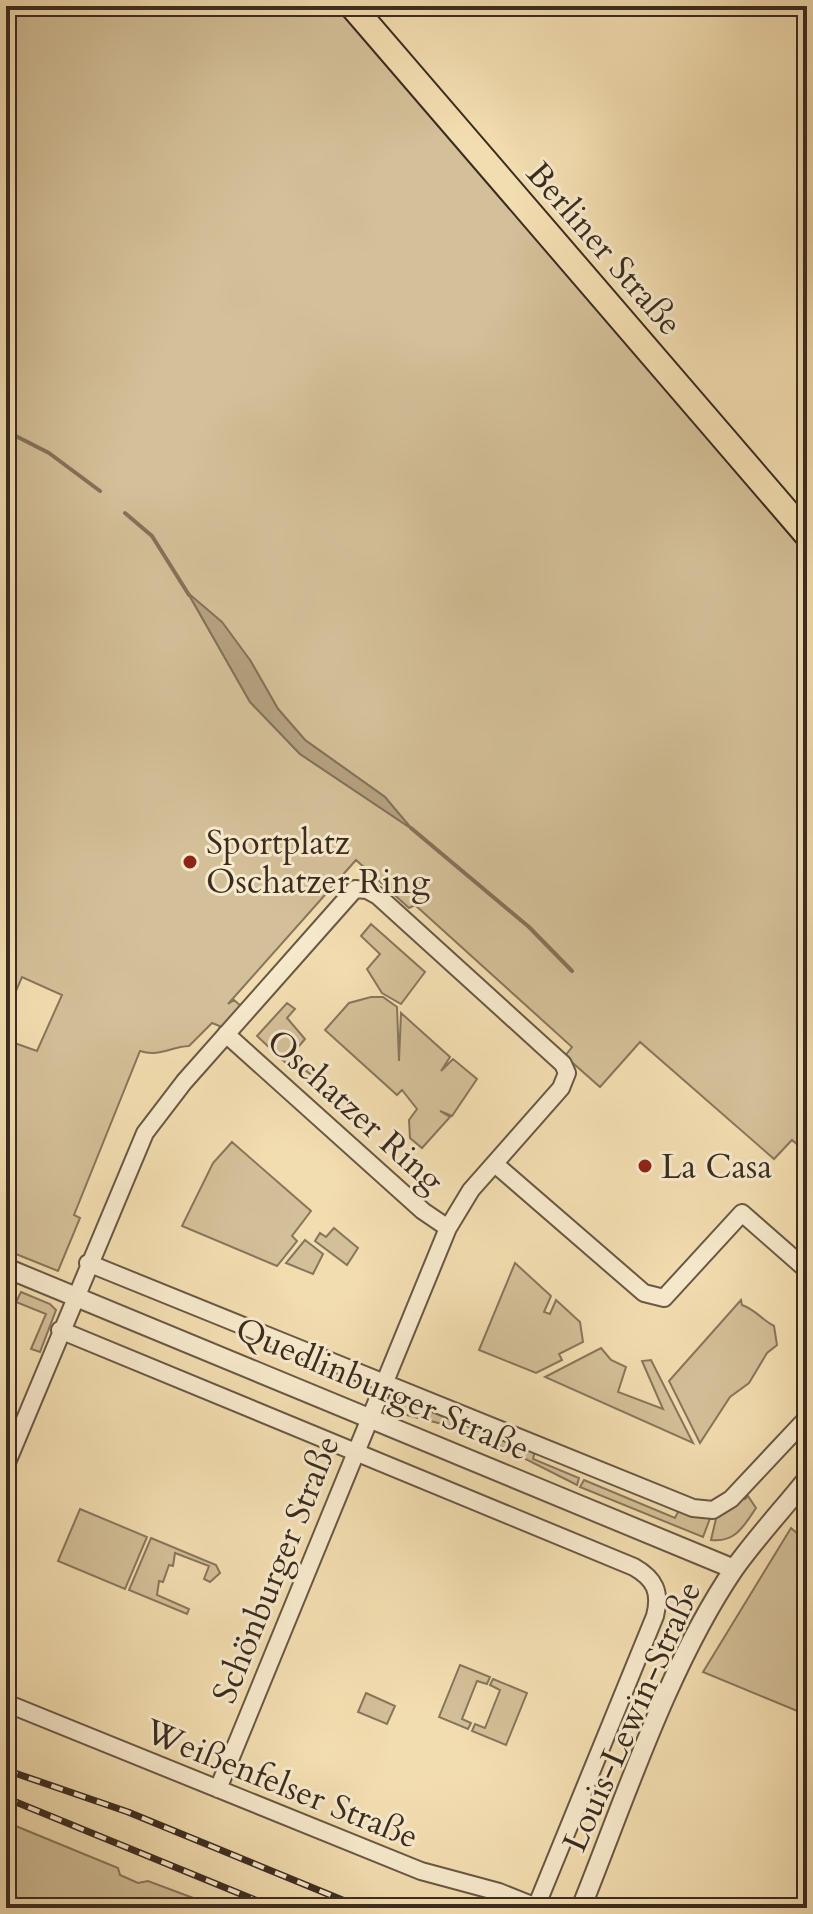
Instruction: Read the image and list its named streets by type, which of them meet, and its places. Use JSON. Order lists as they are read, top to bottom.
{
  "streets": {
    "main road": ["Berliner Straße"],
    "street": [
      "Oschatzer Ring",
      "Quedlinburger Straße",
      "Schönburger Straße",
      "Louis-Lewin-Straße",
      "Weißenfelser Straße"
    ]
  },
  "crossings": [
    ["Oschatzer Ring", "Quedlinburger Straße"],
    ["Oschatzer Ring", "Schönburger Straße"],
    ["Quedlinburger Straße", "Schönburger Straße"],
    ["Quedlinburger Straße", "Louis-Lewin-Straße"],
    ["Schönburger Straße", "Weißenfelser Straße"],
    ["Louis-Lewin-Straße", "Weißenfelser Straße"]
  ],
  "places": ["Sportplatz Oschatzer Ring", "La Casa"]
}
